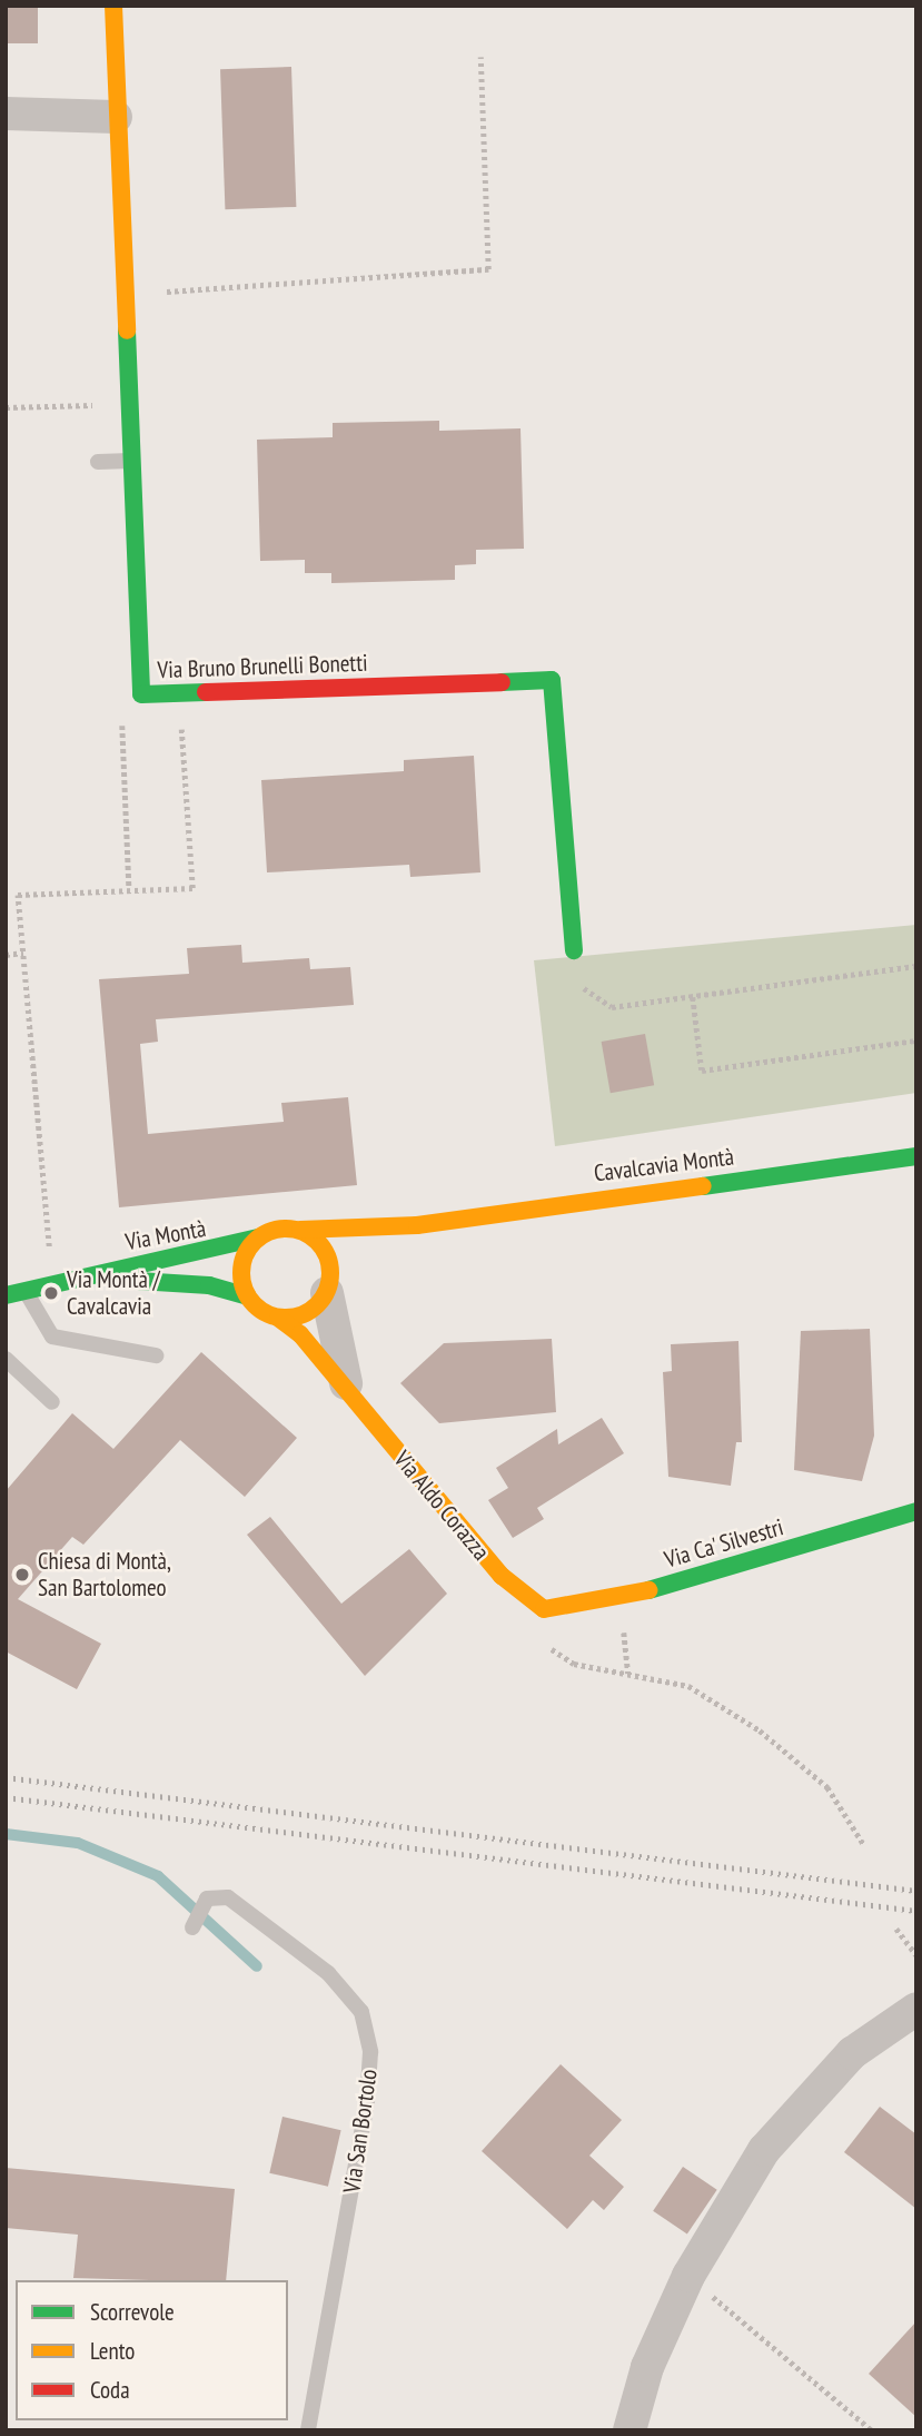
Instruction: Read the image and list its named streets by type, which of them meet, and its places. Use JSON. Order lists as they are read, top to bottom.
{
  "streets": {
    "street": [
      "Via Bruno Brunelli Bonetti",
      "Cavalcavia Montà",
      "Via Montà",
      "Via Aldo Corazza",
      "Via Ca' Silvestri"
    ],
    "lane": ["Via San Bortolo"]
  },
  "crossings": [
    ["Cavalcavia Montà", "Via Montà"],
    ["Cavalcavia Montà", "Via Aldo Corazza"],
    ["Via Montà", "Via Aldo Corazza"],
    ["Via Aldo Corazza", "Via Ca' Silvestri"]
  ],
  "places": ["Via Montà / Cavalcavia", "Chiesa di Montà, San Bartolomeo"],
  "legend": ["Scorrevole", "Lento", "Coda"]
}
